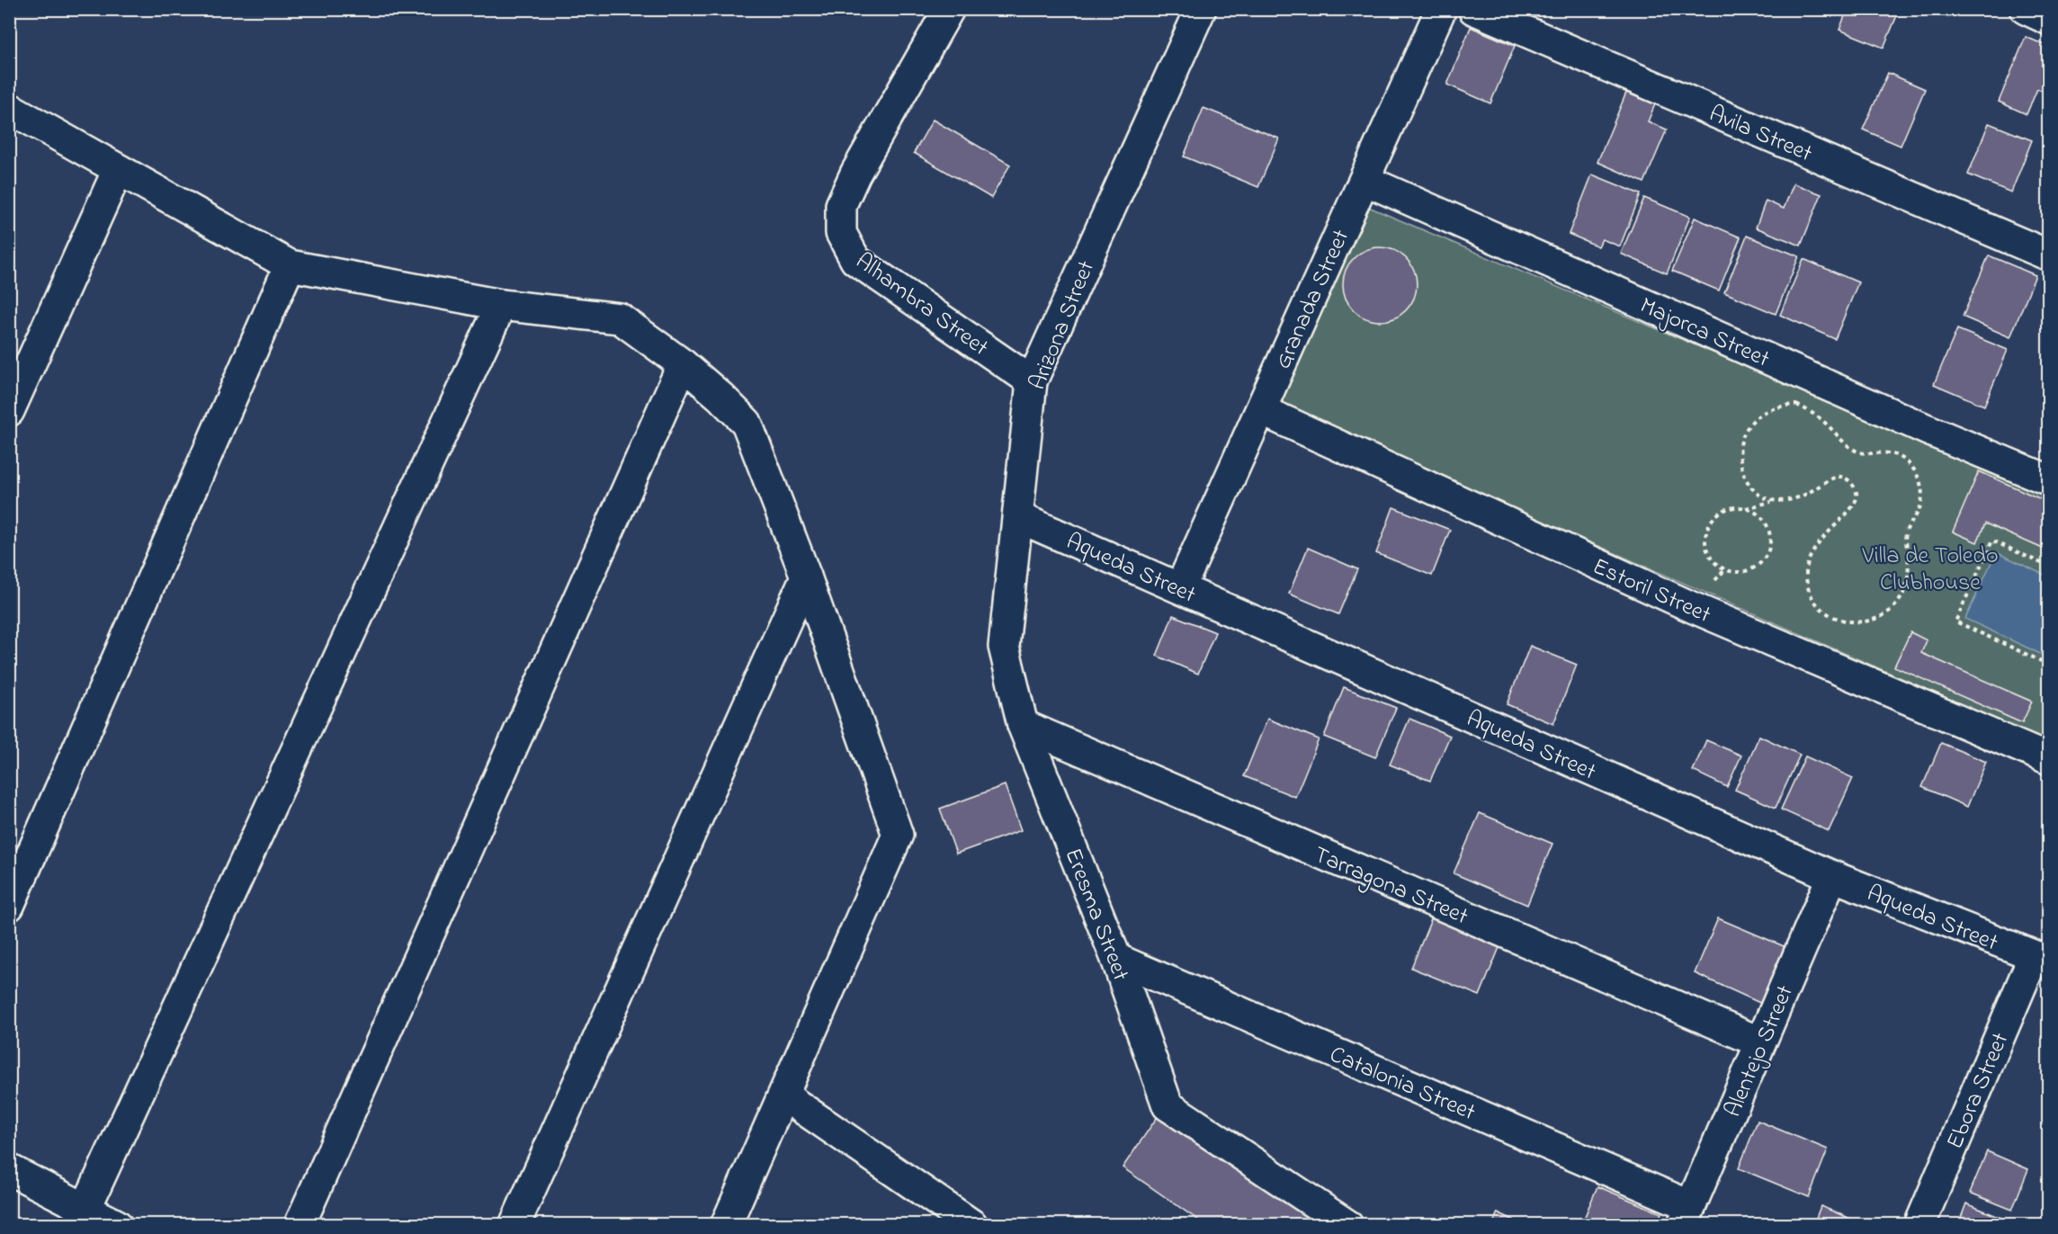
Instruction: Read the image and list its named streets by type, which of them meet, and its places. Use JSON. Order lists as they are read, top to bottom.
{
  "streets": {
    "street": [
      "Avila Street",
      "Granada Street",
      "Alhambra Street",
      "Arizona Street",
      "Majorca Street",
      "Aqueda Street",
      "Estoril Street",
      "Tarragona Street",
      "Eresma Street",
      "Alentejo Street",
      "Catalonia Street",
      "Ebora Street"
    ]
  },
  "crossings": [
    ["Granada Street", "Majorca Street"],
    ["Granada Street", "Aqueda Street"],
    ["Granada Street", "Estoril Street"],
    ["Alhambra Street", "Arizona Street"],
    ["Arizona Street", "Aqueda Street"],
    ["Arizona Street", "Tarragona Street"],
    ["Arizona Street", "Eresma Street"],
    ["Aqueda Street", "Alentejo Street"],
    ["Aqueda Street", "Ebora Street"],
    ["Tarragona Street", "Eresma Street"],
    ["Tarragona Street", "Alentejo Street"],
    ["Eresma Street", "Catalonia Street"],
    ["Alentejo Street", "Catalonia Street"]
  ],
  "parks": ["Villa de Toledo Clubhouse"]
}
